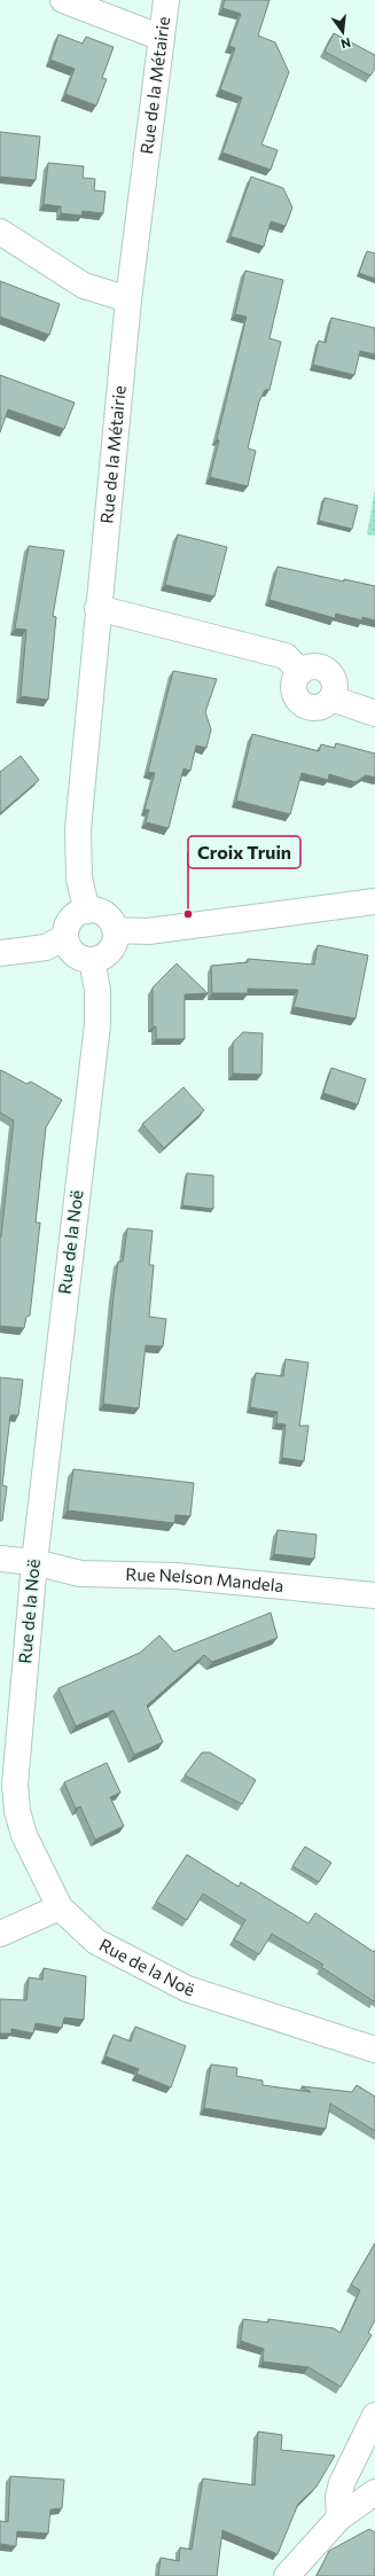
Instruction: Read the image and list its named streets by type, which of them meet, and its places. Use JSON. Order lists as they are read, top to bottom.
{
  "streets": {
    "street": ["Rue de la Métairie", "Rue de la Noë", "Rue Nelson Mandela"]
  },
  "crossings": [
    ["Rue de la Métairie", "Rue de la Noë"],
    ["Rue de la Noë", "Rue Nelson Mandela"]
  ],
  "places": ["Croix Truin"],
  "north": "bottom"
}
